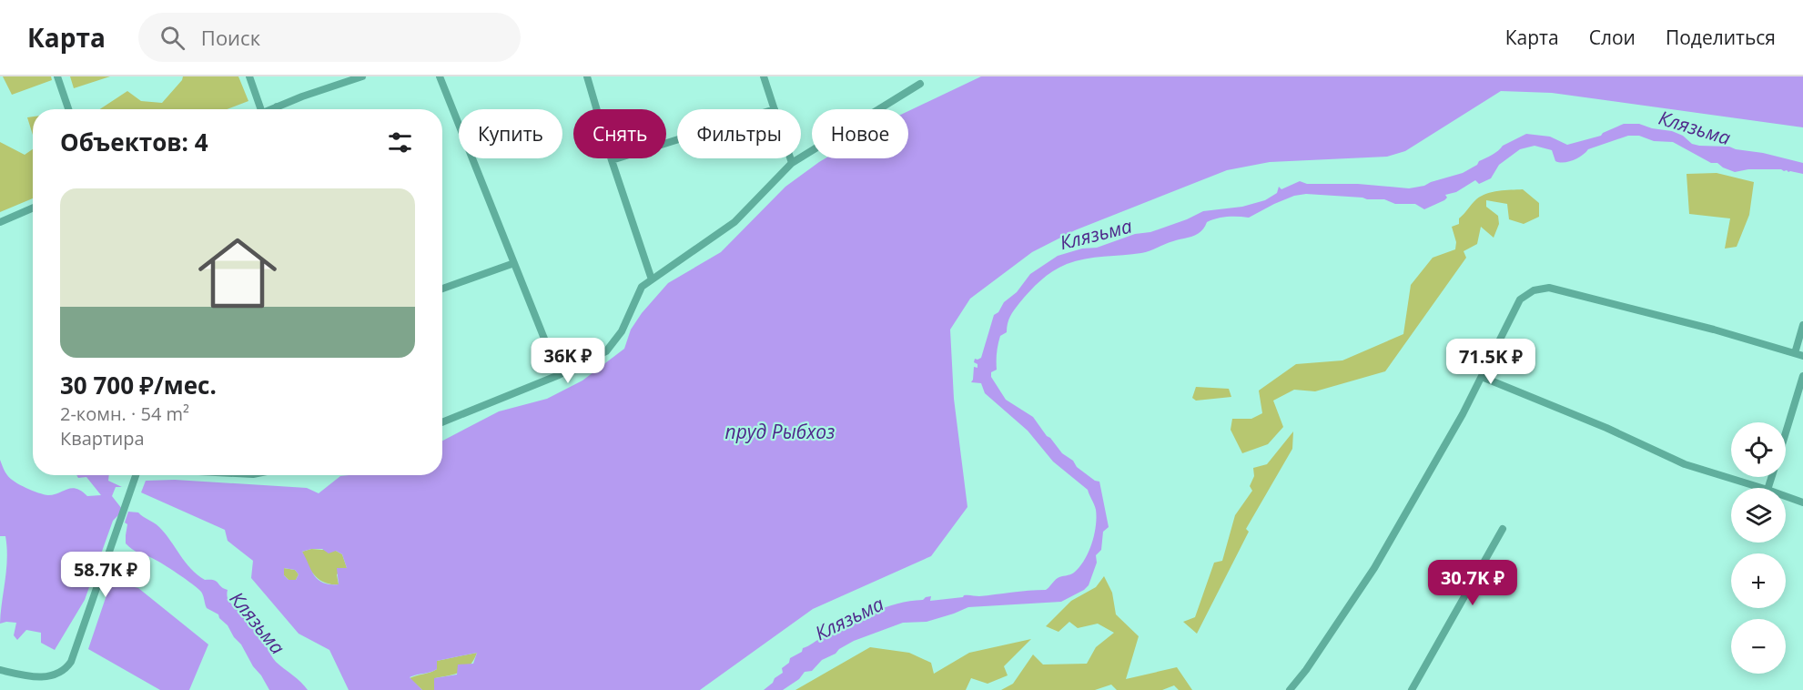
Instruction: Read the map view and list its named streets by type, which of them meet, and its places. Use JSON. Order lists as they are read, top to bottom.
{
  "water": ["Клязьма", "пруд Рыбхоз"],
  "page": {
    "header": "Карта",
    "search": "Поиск",
    "nav": ["Карта", "Слои", "Поделиться"],
    "chip": [
      "Купить",
      "Снять",
      "Фильтры",
      "Новое"
    ],
    "heading": "Объектов: 4",
    "list": [
      {
        "name": "30 700 ₽/мес.",
        "note": "2-комн. · 54 m² · Квартира"
      }
    ],
    "price": [
      "36K ₽",
      "71.5K ₽",
      "58.7K ₽",
      "30.7K ₽"
    ],
    "map_buttons": ["+", "−"]
  }
}
